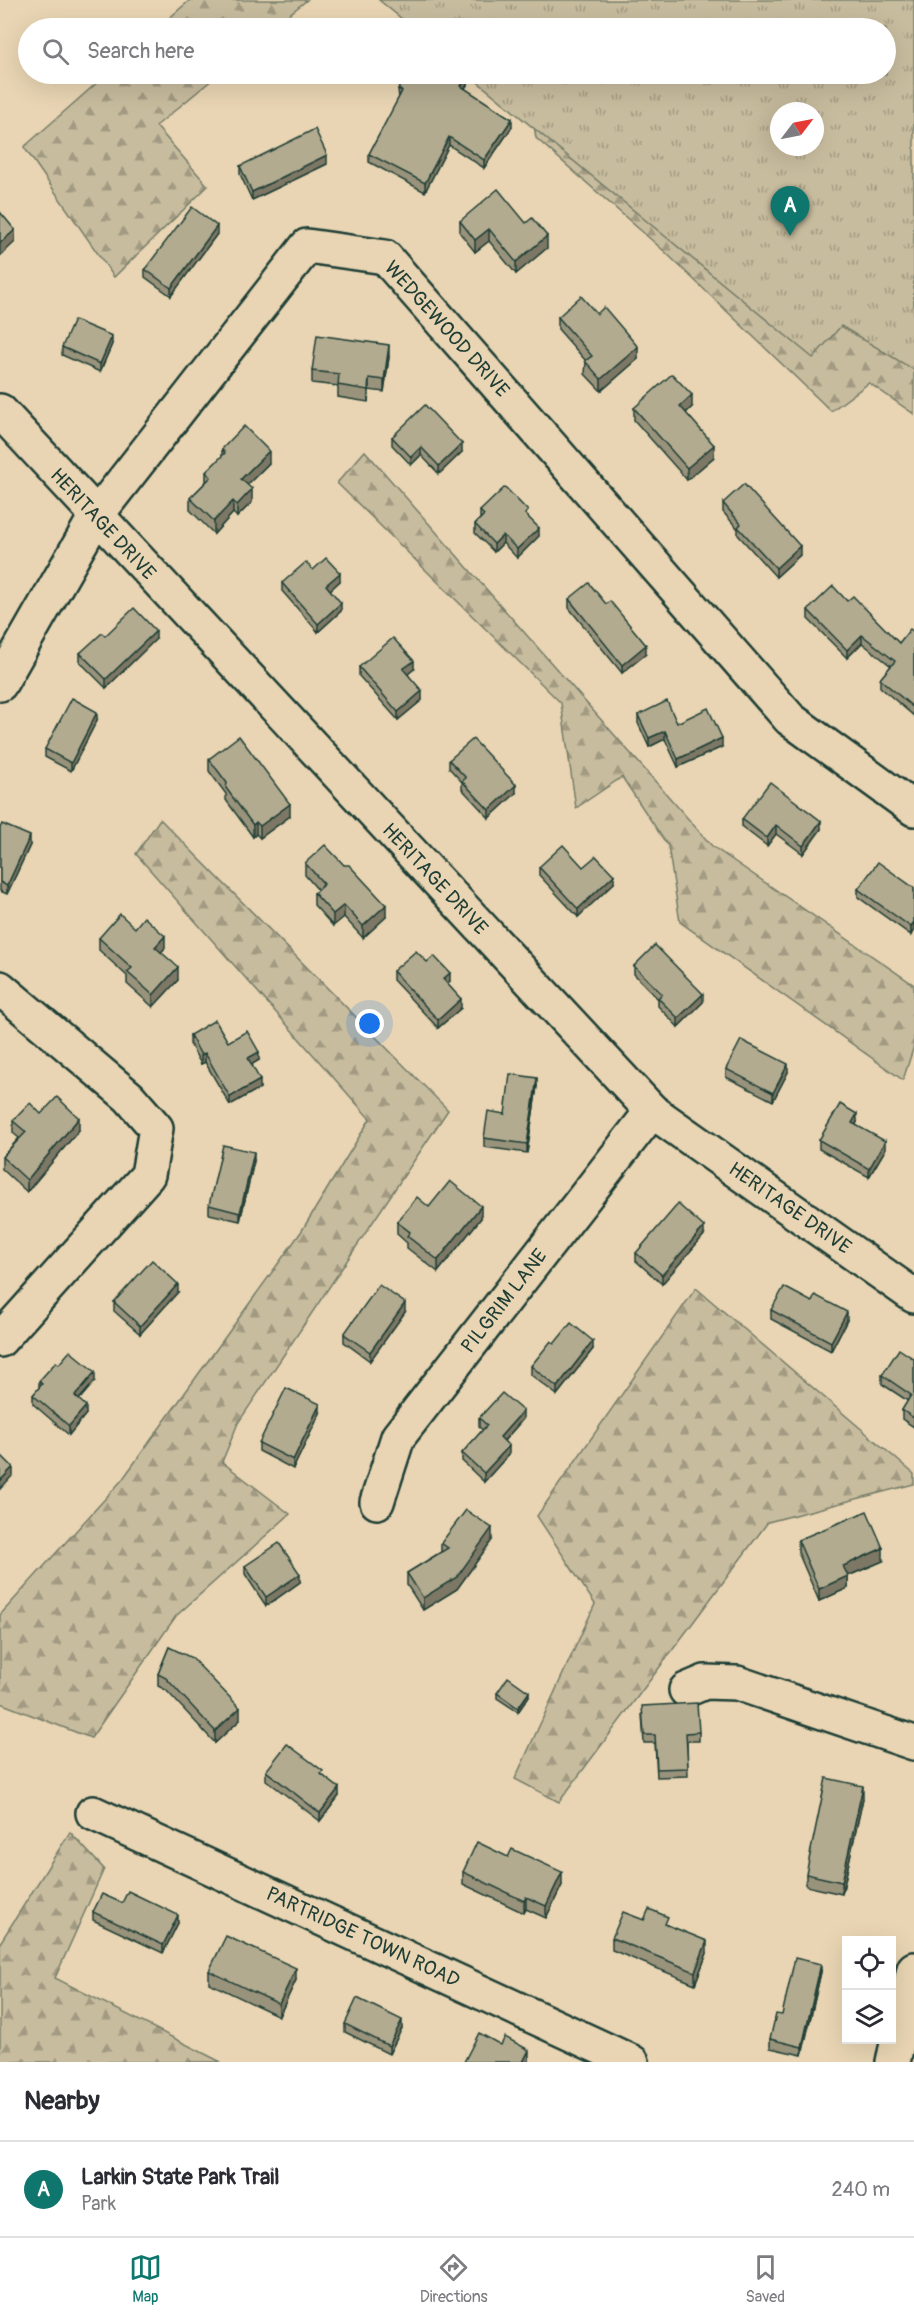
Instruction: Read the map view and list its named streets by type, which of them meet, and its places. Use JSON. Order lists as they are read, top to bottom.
{
  "streets": {
    "street": [
      "WEDGEWOOD DRIVE",
      "HERITAGE DRIVE",
      "PILGRIM LANE",
      "PARTRIDGE TOWN ROAD"
    ]
  },
  "crossings": [
    ["WEDGEWOOD DRIVE", "HERITAGE DRIVE"],
    ["HERITAGE DRIVE", "PILGRIM LANE"]
  ],
  "north": "top right",
  "page": {
    "search": "Search here",
    "pins": "A",
    "heading": "Nearby",
    "list": [
      {
        "mark": "A",
        "name": "Larkin State Park Trail",
        "note": "Park",
        "value": "240 m"
      }
    ],
    "nav": ["Map", "Directions", "Saved"]
  }
}
